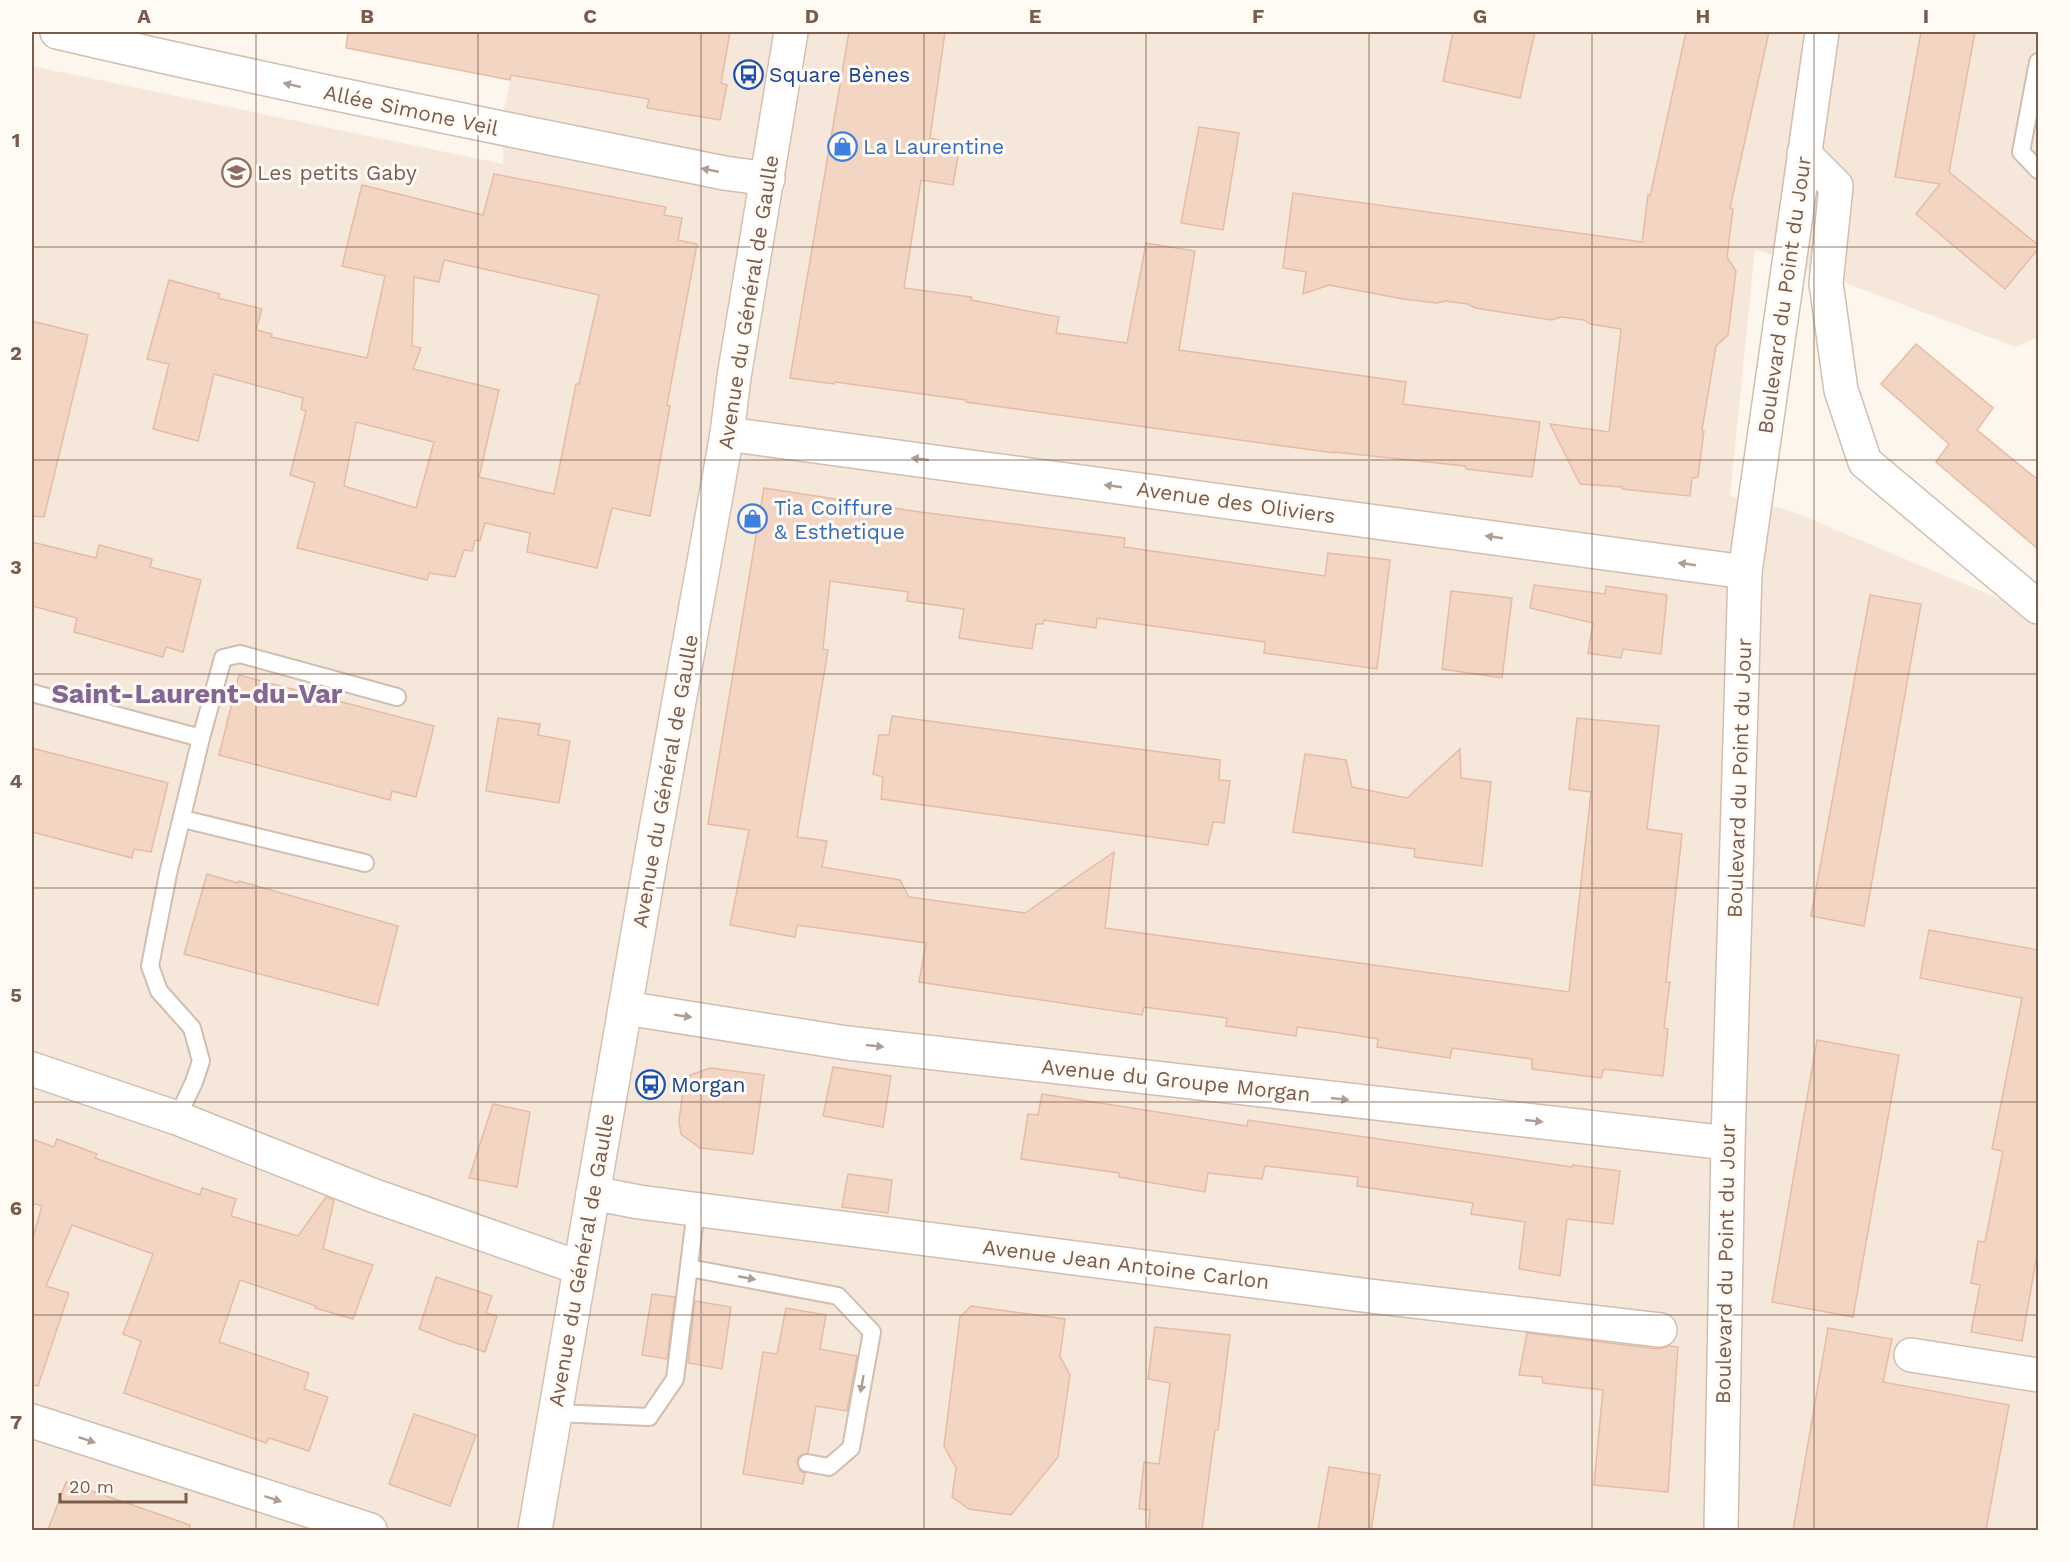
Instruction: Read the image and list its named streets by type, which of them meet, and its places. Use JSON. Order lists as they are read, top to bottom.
{
  "streets": {
    "street": [
      "Allée Simone Veil",
      "Boulevard du Point du Jour",
      "Avenue du Général de Gaulle",
      "Avenue des Oliviers",
      "Avenue du Groupe Morgan",
      "Avenue Jean Antoine Carlon"
    ]
  },
  "crossings": [
    ["Allée Simone Veil", "Avenue du Général de Gaulle"],
    ["Boulevard du Point du Jour", "Avenue des Oliviers"],
    ["Boulevard du Point du Jour", "Avenue du Groupe Morgan"],
    ["Avenue du Général de Gaulle", "Avenue des Oliviers"],
    ["Avenue du Général de Gaulle", "Avenue du Groupe Morgan"],
    ["Avenue du Général de Gaulle", "Avenue Jean Antoine Carlon"]
  ],
  "one_way": ["Allée Simone Veil", "Avenue des Oliviers", "Avenue du Groupe Morgan"],
  "districts": ["Saint-Laurent-du-Var"],
  "places": {
    "bus stop": ["Square Bènes", "Morgan"],
    "shop": ["La Laurentine", "Tia Coiffure & Esthetique"],
    "school or university": ["Les petits Gaby"]
  },
  "scale_bar": "20 m",
  "grid": {
    "columns": [
      "A",
      "B",
      "C",
      "D",
      "E",
      "F",
      "G",
      "H",
      "I"
    ],
    "rows": [
      "1",
      "2",
      "3",
      "4",
      "5",
      "6",
      "7"
    ]
  }
}
